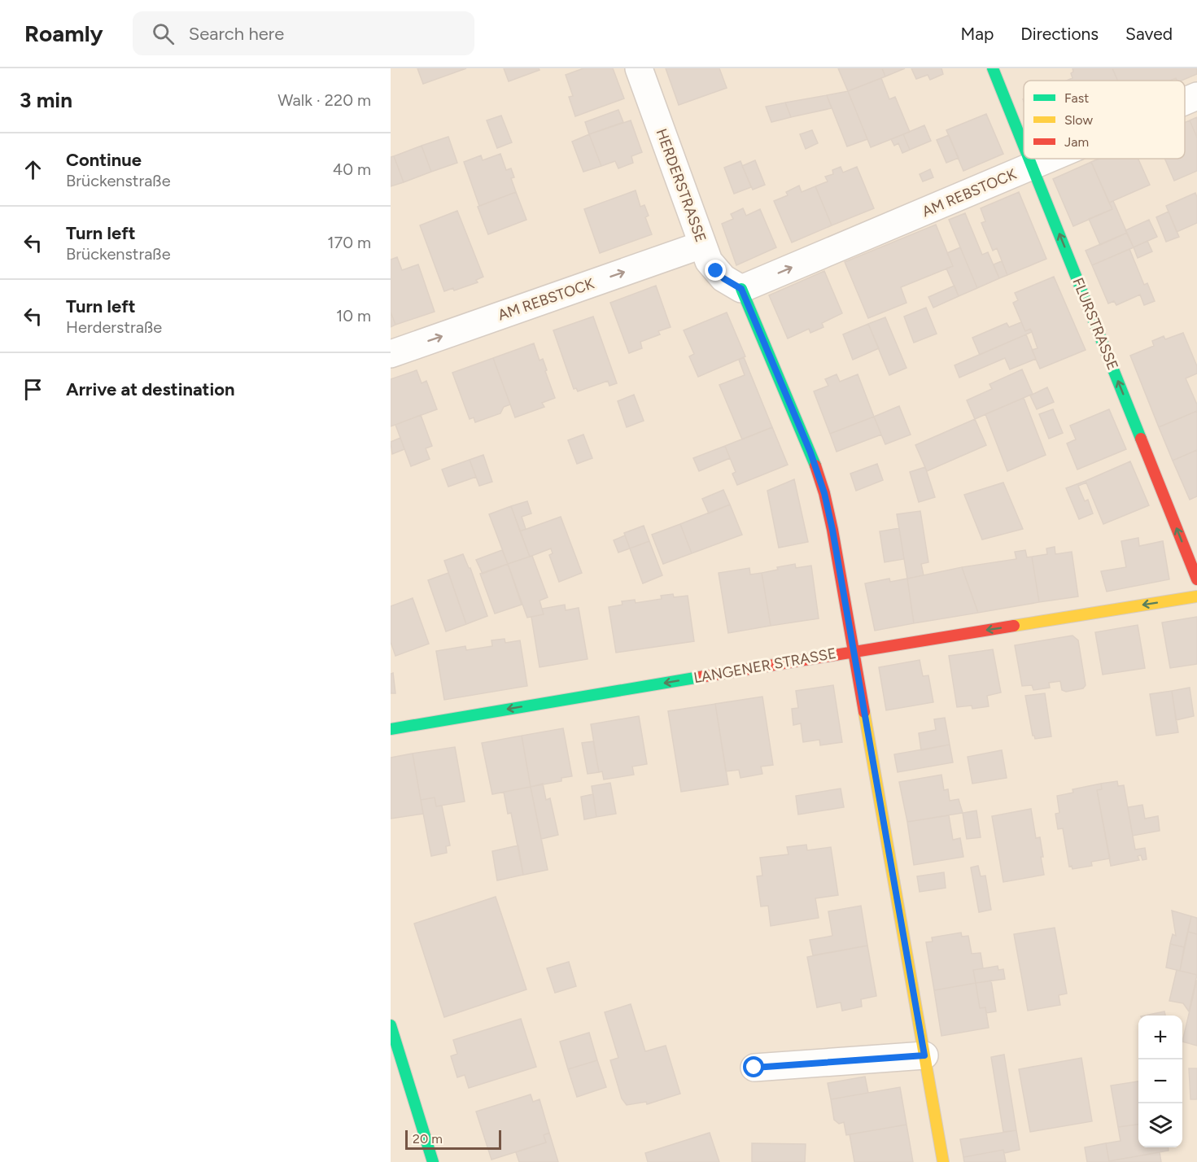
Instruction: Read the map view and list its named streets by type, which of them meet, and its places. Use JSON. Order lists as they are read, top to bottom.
{
  "streets": {
    "street": [
      "HERDERSTRASSE",
      "AM REBSTOCK",
      "FLURSTRASSE",
      "LANGENER STRASSE"
    ]
  },
  "crossings": [
    ["HERDERSTRASSE", "AM REBSTOCK"],
    ["AM REBSTOCK", "FLURSTRASSE"]
  ],
  "one_way": ["AM REBSTOCK", "FLURSTRASSE", "LANGENER STRASSE"],
  "legend": ["Fast", "Slow", "Jam"],
  "scale_bar": "20 m",
  "page": {
    "header": "Roamly",
    "search": "Search here",
    "nav": ["Map", "Directions", "Saved"],
    "heading": ["3 min", "Walk · 220 m"],
    "list": [
      ["Continue", "Brückenstraße", "40 m"],
      ["Turn left", "Brückenstraße", "170 m"],
      ["Turn left", "Herderstraße", "10 m"],
      "Arrive at destination"
    ],
    "map_buttons": ["+", "−"],
    "scale": "20 m"
  }
}
